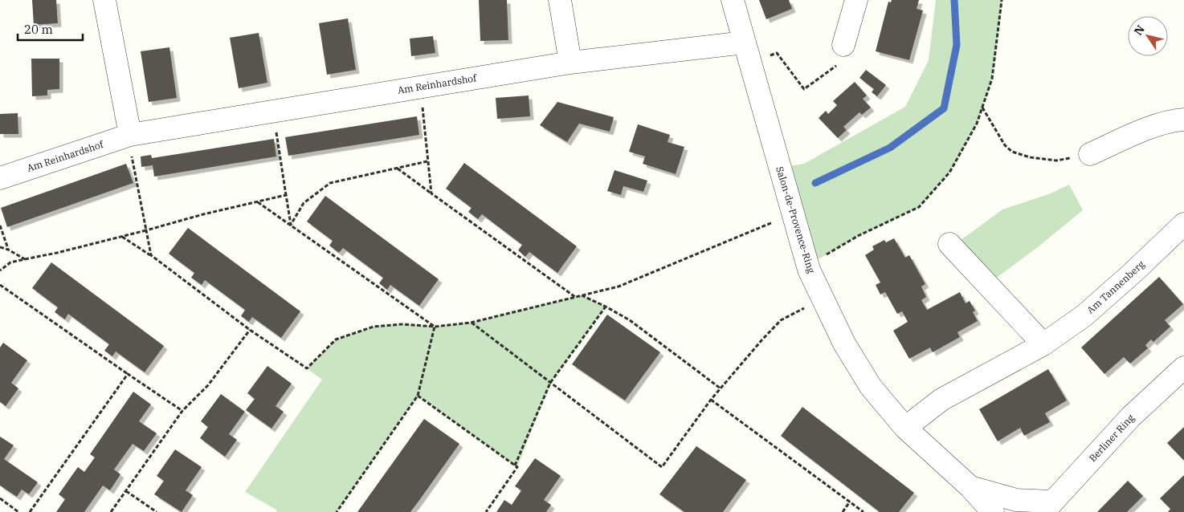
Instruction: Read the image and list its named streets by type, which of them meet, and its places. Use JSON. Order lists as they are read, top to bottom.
{
  "streets": {
    "street": [
      "Am Reinhardshof",
      "Salon-de-Provence-Ring",
      "Am Tannenberg",
      "Berliner Ring"
    ]
  },
  "crossings": [
    ["Am Reinhardshof", "Salon-de-Provence-Ring"],
    ["Salon-de-Provence-Ring", "Am Tannenberg"],
    ["Salon-de-Provence-Ring", "Berliner Ring"]
  ],
  "scale_bar": "20 m",
  "north": "top left"
}
